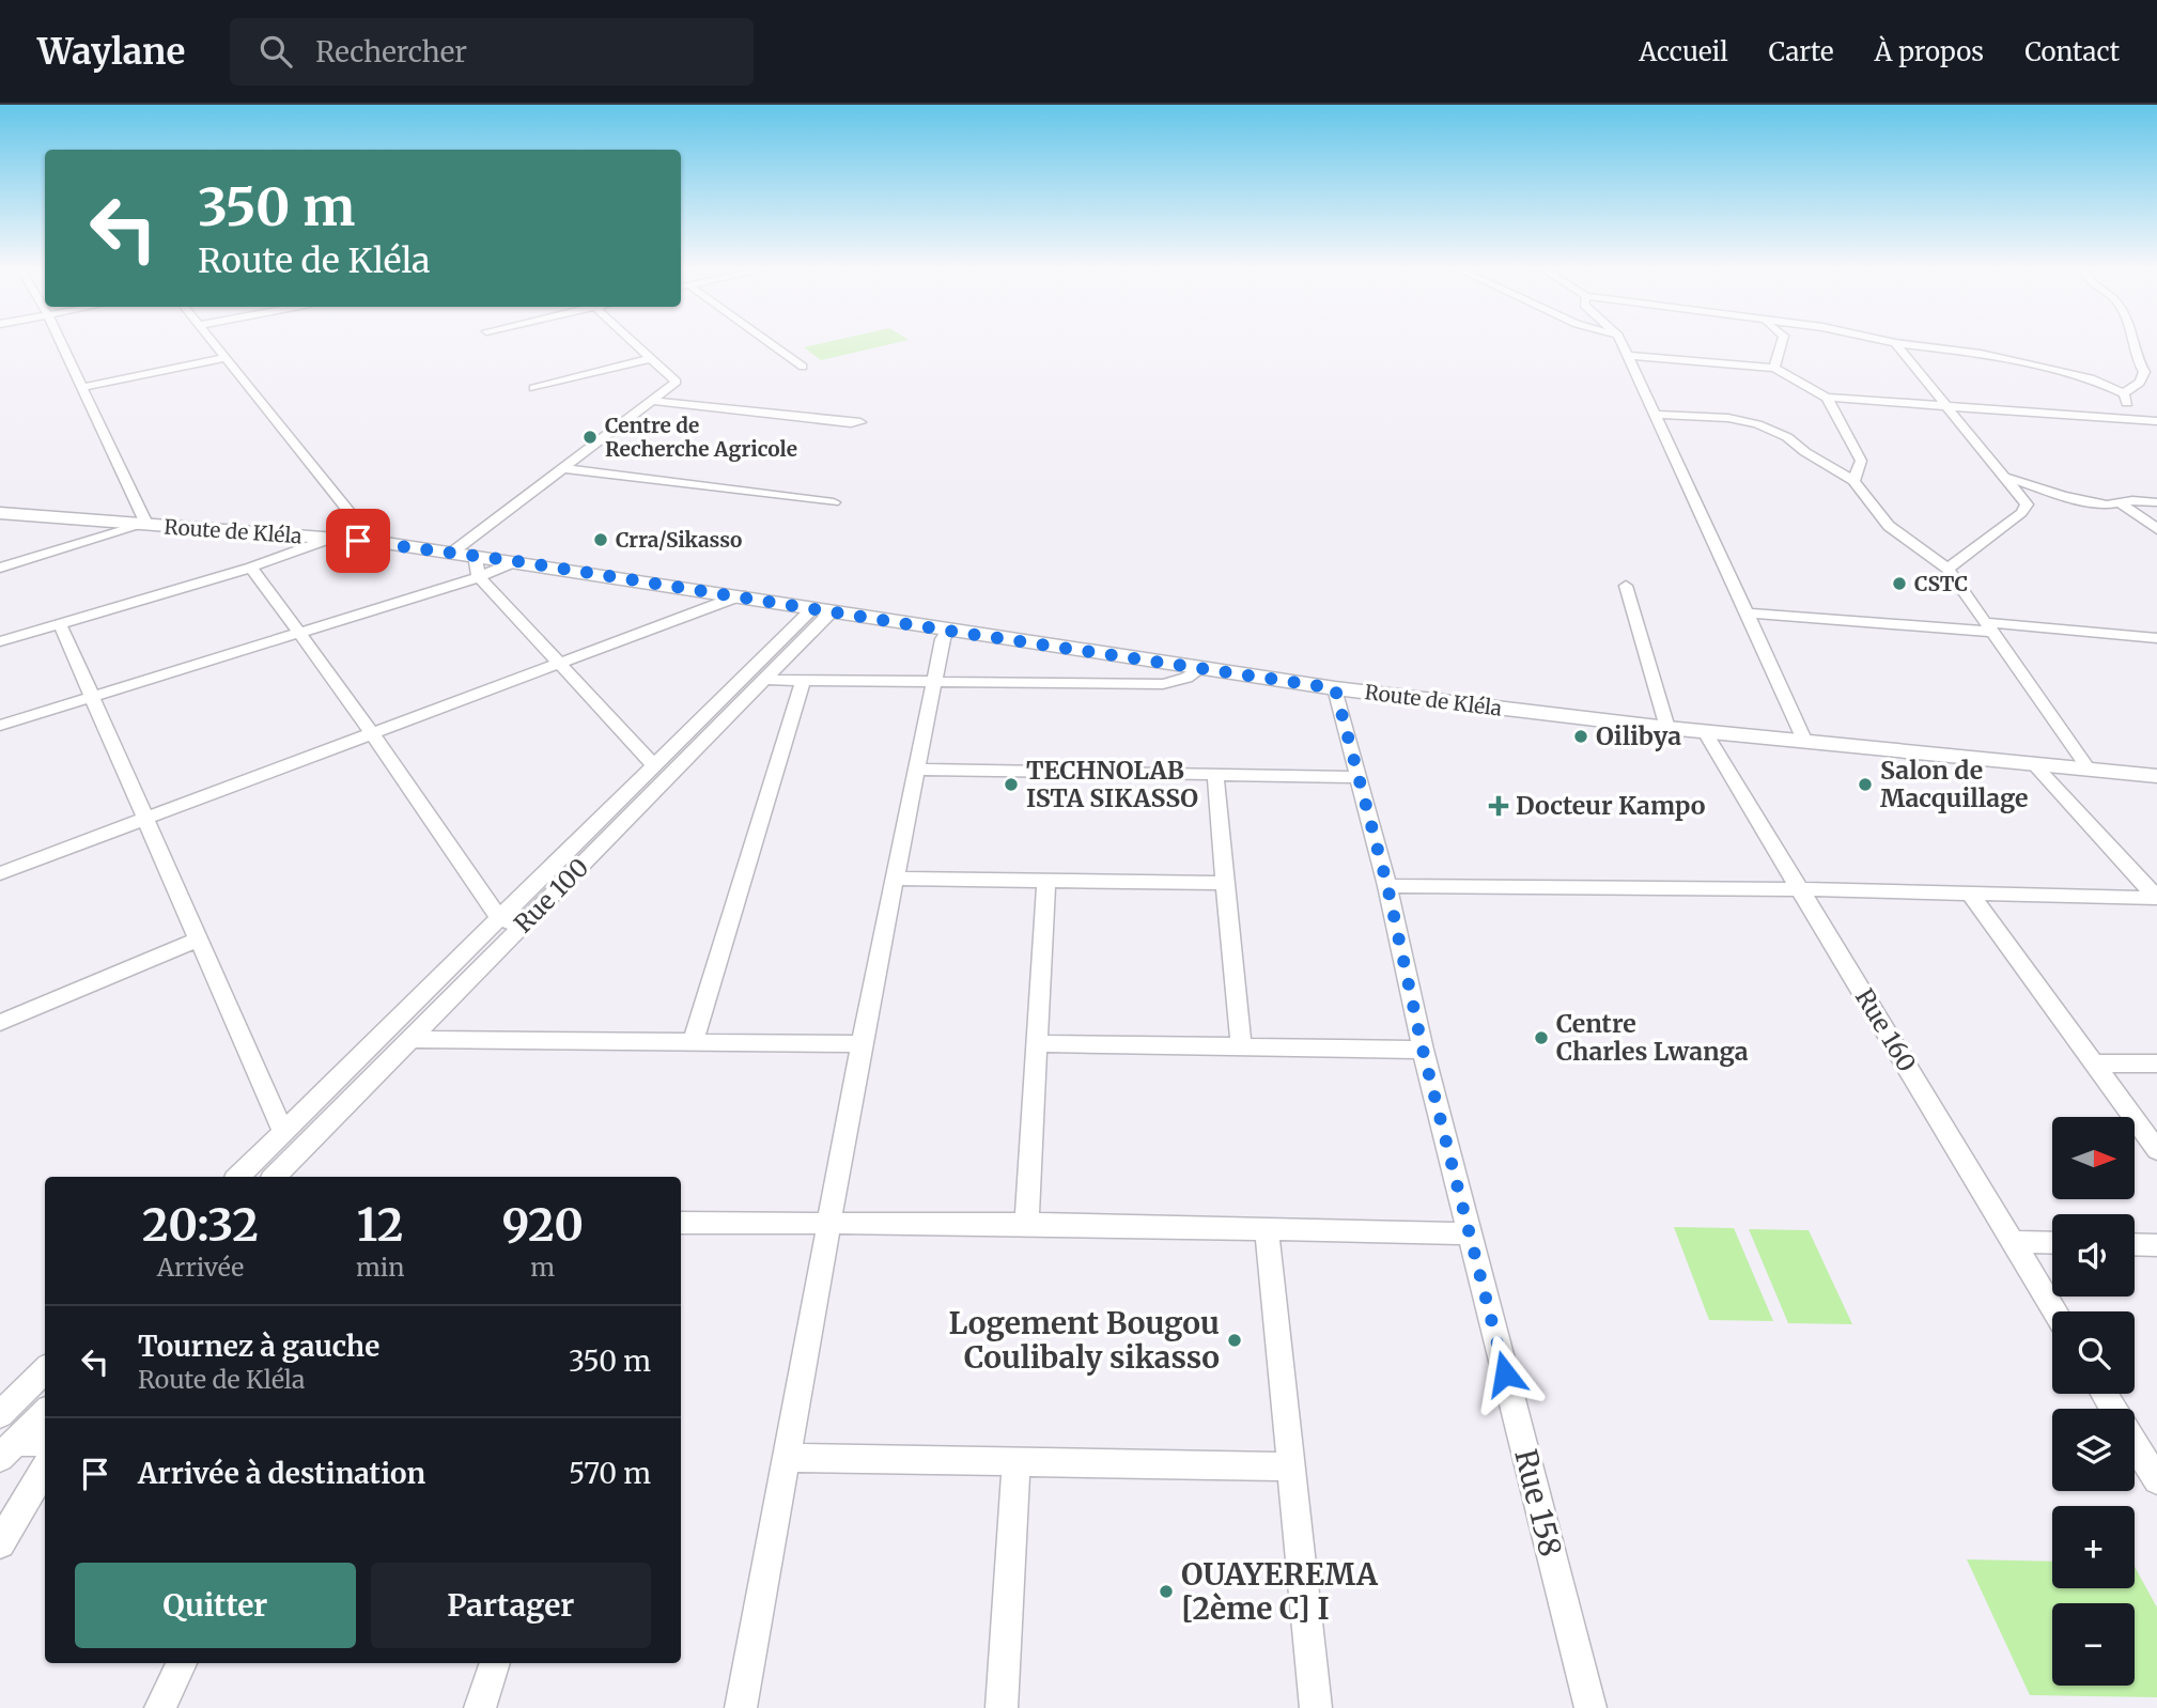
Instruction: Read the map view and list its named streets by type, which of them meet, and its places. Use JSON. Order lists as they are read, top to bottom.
{
  "streets": {
    "main road": ["Route de Kléla"],
    "street": ["Rue 100", "Rue 160", "Rue 158"]
  },
  "crossings": [
    ["Route de Kléla", "Rue 100"],
    ["Route de Kléla", "Rue 160"],
    ["Route de Kléla", "Rue 158"]
  ],
  "places": {
    "other": [
      "Centre de Recherche Agricole",
      "Crra/Sikasso",
      "CSTC",
      "Oilibya",
      "TECHNOLAB ISTA SIKASSO",
      "Salon de Macquillage",
      "Centre Charles Lwanga",
      "Logement Bougou Coulibaly sikasso",
      "OUAYEREMA [2ème C] I"
    ],
    "health": ["Docteur Kampo"]
  },
  "north": "right",
  "page": {
    "header": "Waylane",
    "search": "Rechercher",
    "nav": [
      "Accueil",
      "Carte",
      "À propos",
      "Contact"
    ],
    "turn": ["350 m", "Route de Kléla"],
    "map_buttons": ["+", "−"],
    "eta": [
      "20:32",
      "Arrivée",
      "12",
      "min",
      "920",
      "m"
    ],
    "list": [
      {
        "name": "Tournez à gauche",
        "note": "Route de Kléla",
        "value": "350 m"
      },
      {
        "name": "Arrivée à destination",
        "value": "570 m"
      }
    ],
    "buttons": ["Quitter", "Partager"]
  }
}
